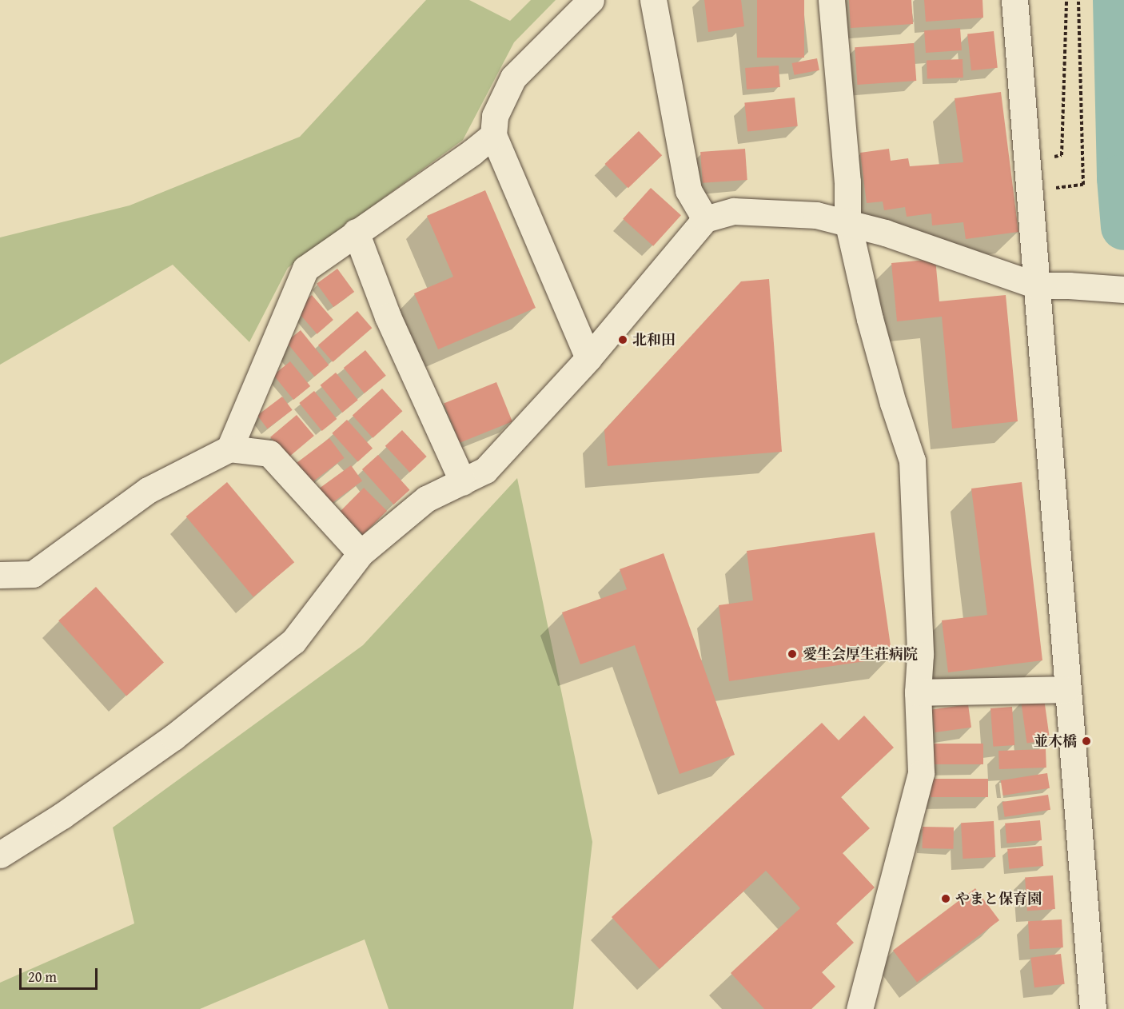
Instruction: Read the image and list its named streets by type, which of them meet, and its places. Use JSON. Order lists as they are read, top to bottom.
{
  "places": [
    "北和田",
    "愛生会厚生荘病院",
    "並木橋",
    "やまと保育園"
  ],
  "scale_bar": "20 m"
}
